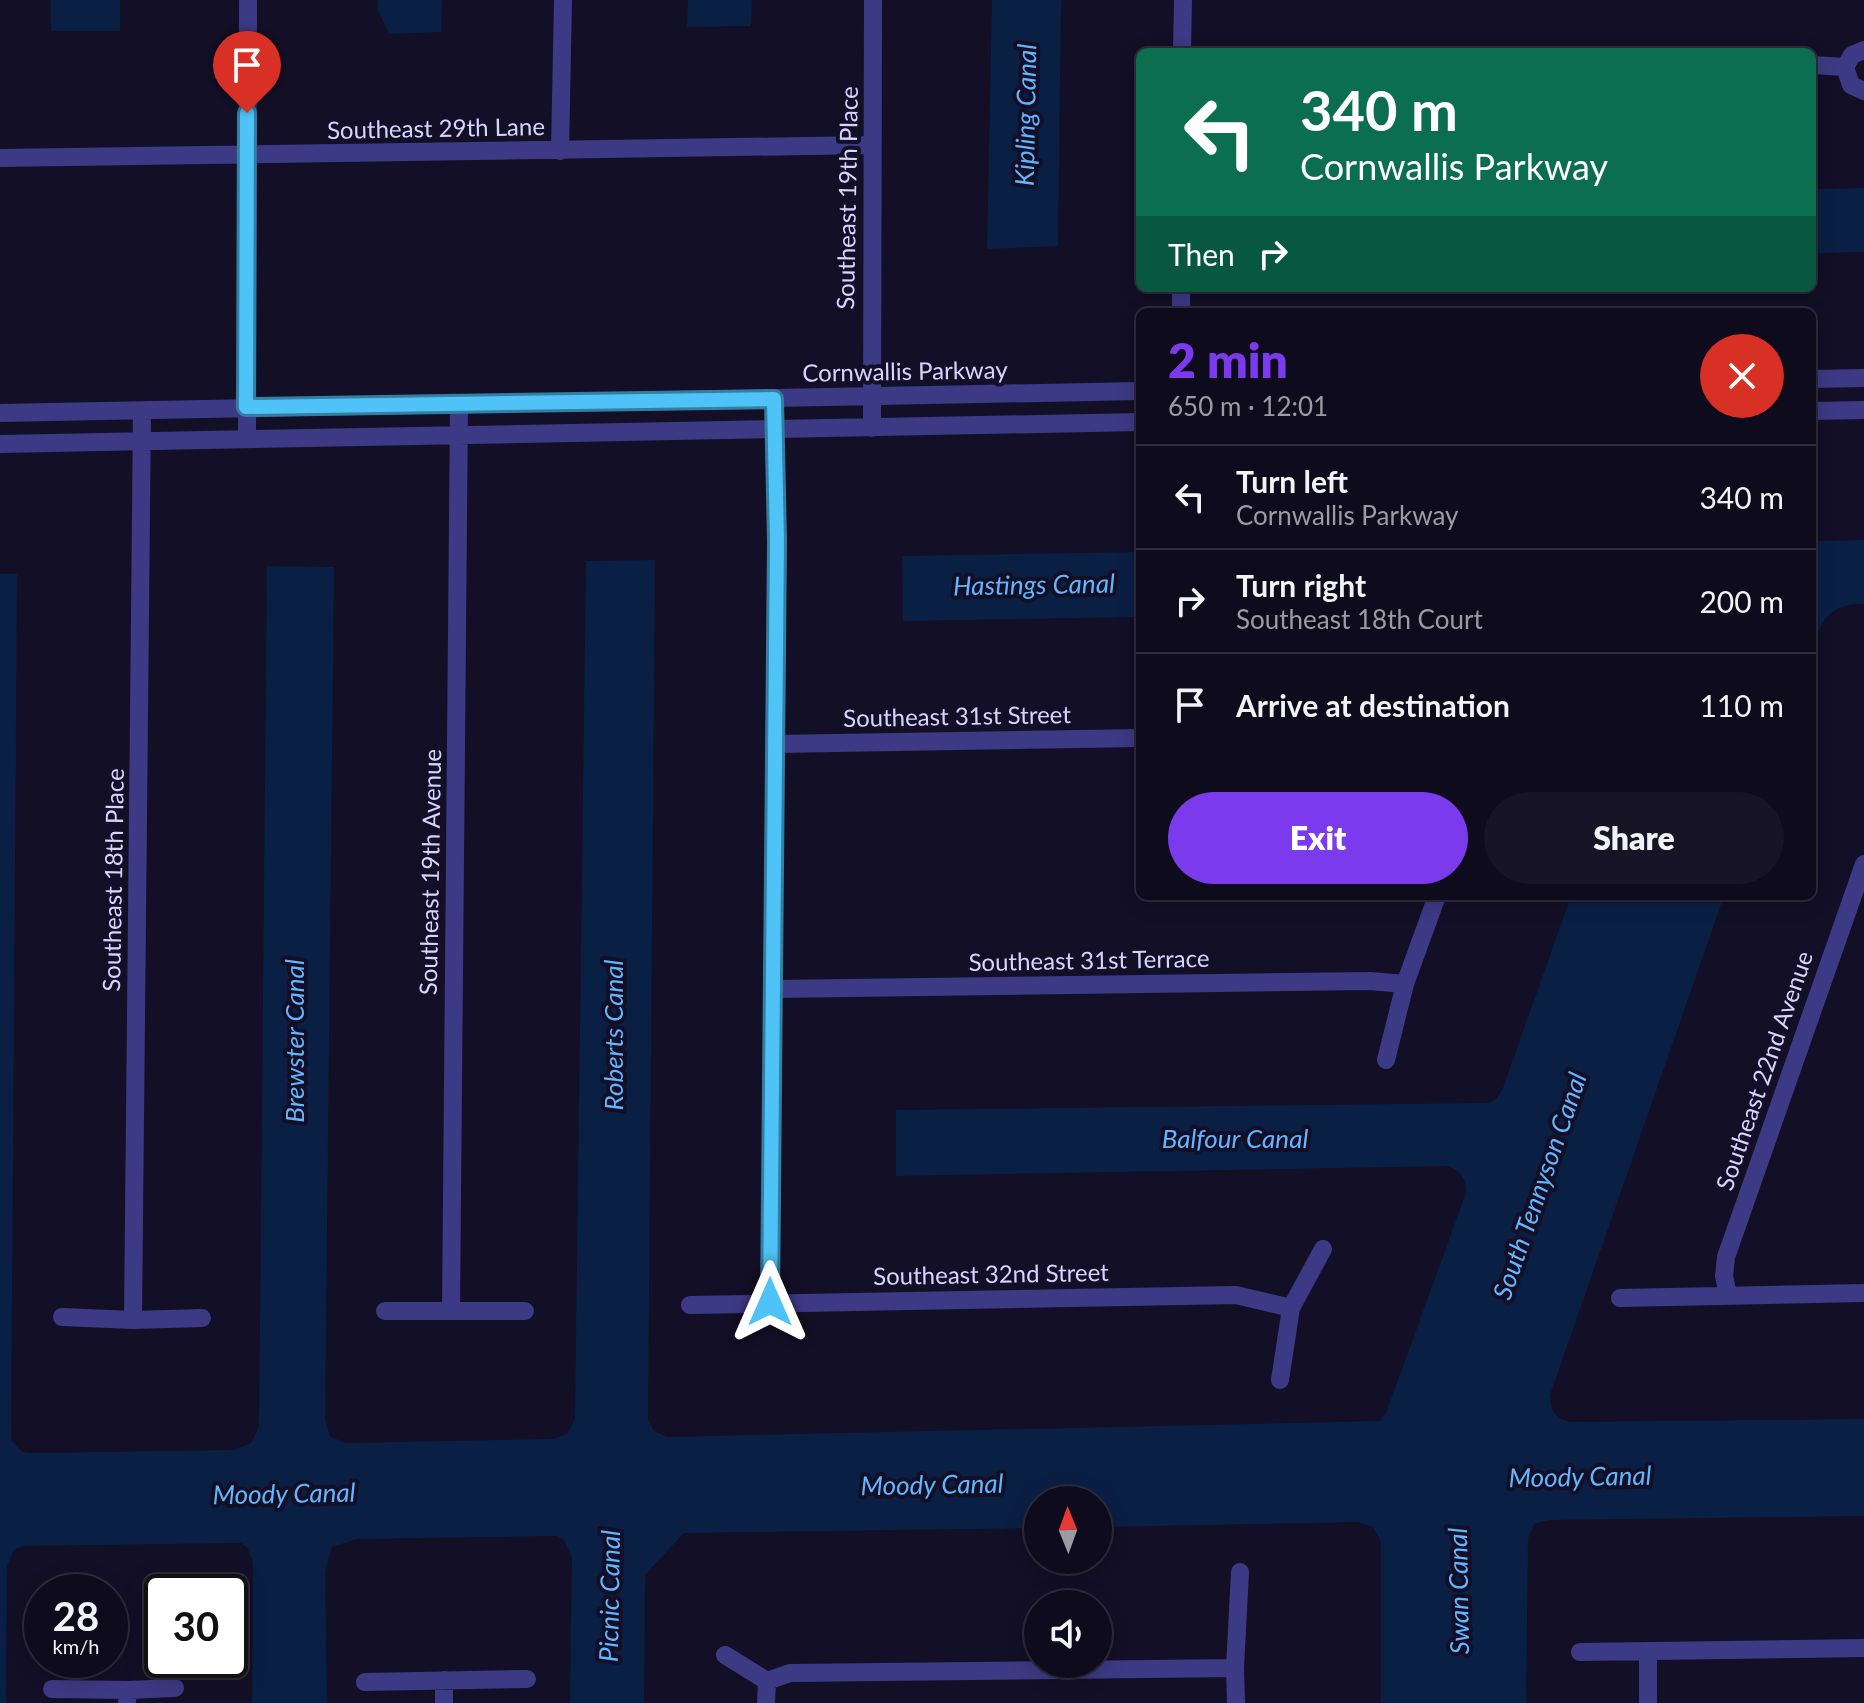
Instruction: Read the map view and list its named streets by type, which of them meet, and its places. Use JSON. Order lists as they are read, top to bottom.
{
  "streets": {
    "street": [
      "Southeast 29th Lane",
      "Southeast 19th Place",
      "Cornwallis Parkway",
      "Southeast 31st Street",
      "Southeast 19th Avenue",
      "Southeast 18th Place",
      "Southeast 31st Terrace",
      "Southeast 22nd Avenue",
      "Southeast 32nd Street"
    ]
  },
  "crossings": [
    ["Southeast 29th Lane", "Southeast 19th Place"],
    ["Southeast 19th Place", "Cornwallis Parkway"],
    ["Cornwallis Parkway", "Southeast 19th Avenue"],
    ["Cornwallis Parkway", "Southeast 18th Place"]
  ],
  "water": [
    "Kipling Canal",
    "Hastings Canal",
    "Roberts Canal",
    "Brewster Canal",
    "Balfour Canal",
    "South Tennyson Canal",
    "Moody Canal",
    "Swan Canal",
    "Picnic Canal"
  ],
  "north": "top",
  "page": {
    "turn": ["340 m", "Cornwallis Parkway"],
    "then": "Then",
    "heading": ["2 min", "650 m · 12:01"],
    "list": [
      {
        "name": "Turn left",
        "note": "Cornwallis Parkway",
        "value": "340 m"
      },
      {
        "name": "Turn right",
        "note": "Southeast 18th Court",
        "value": "200 m"
      },
      {
        "name": "Arrive at destination",
        "value": "110 m"
      }
    ],
    "buttons": ["Exit", "Share"],
    "speed": "28 km/h",
    "limit": "30"
  }
}
